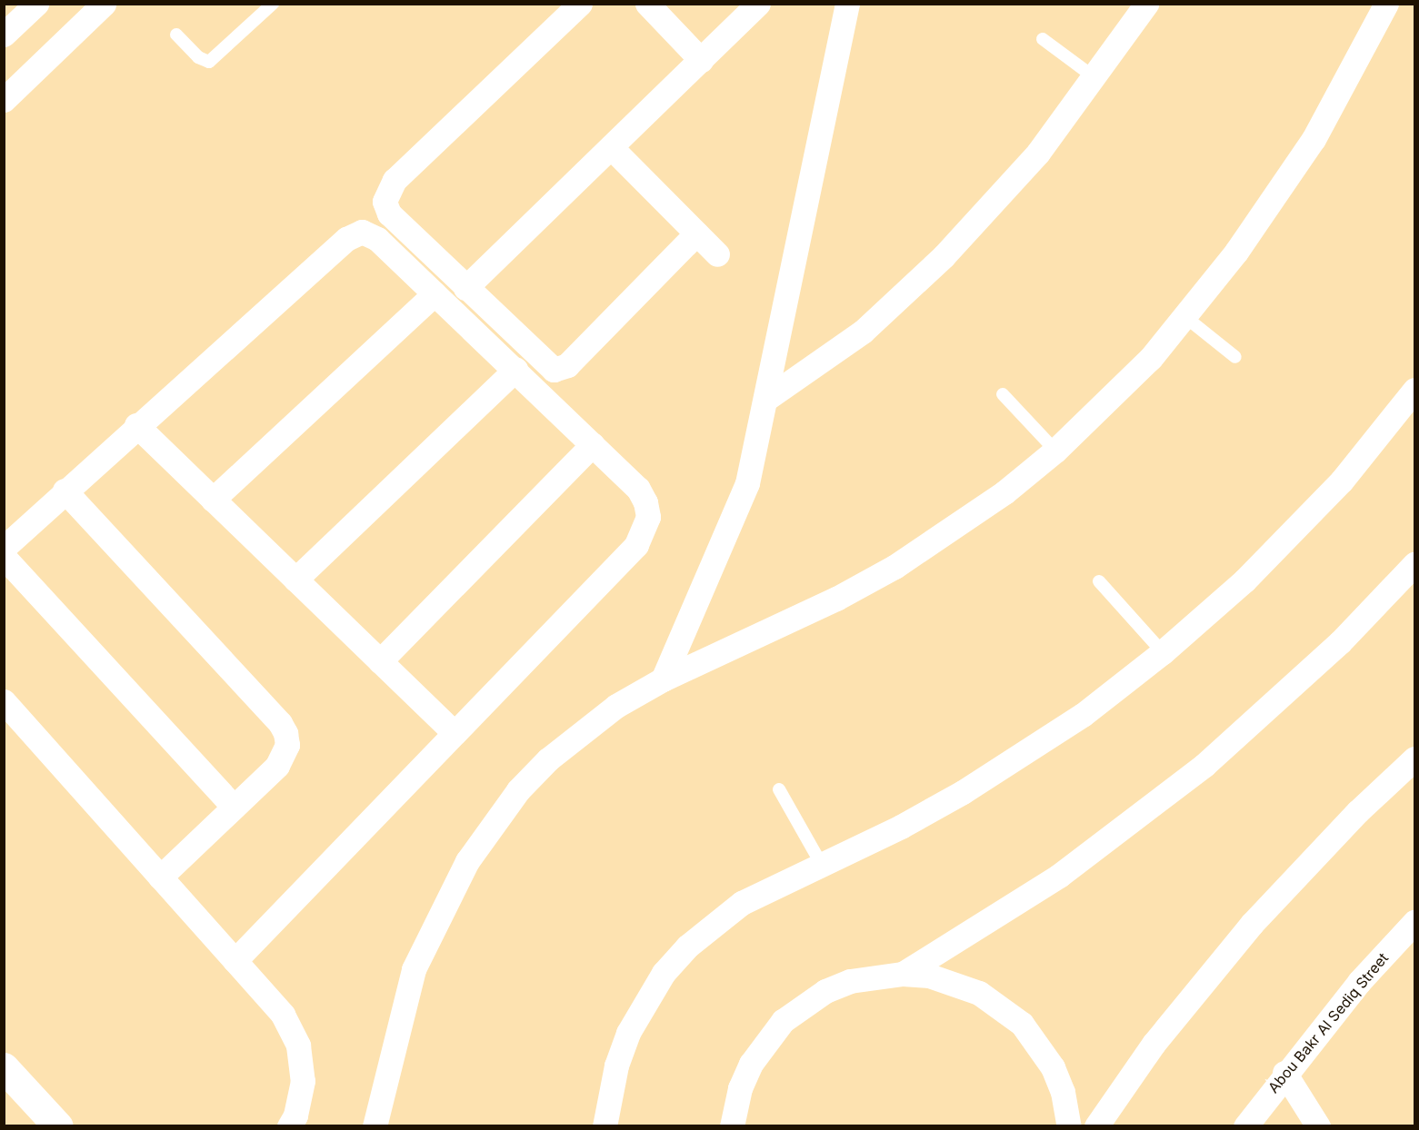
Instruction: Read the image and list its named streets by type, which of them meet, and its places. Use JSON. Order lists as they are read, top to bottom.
{
  "streets": {
    "street": ["Abou Bakr Al Sediq Street"]
  }
}
